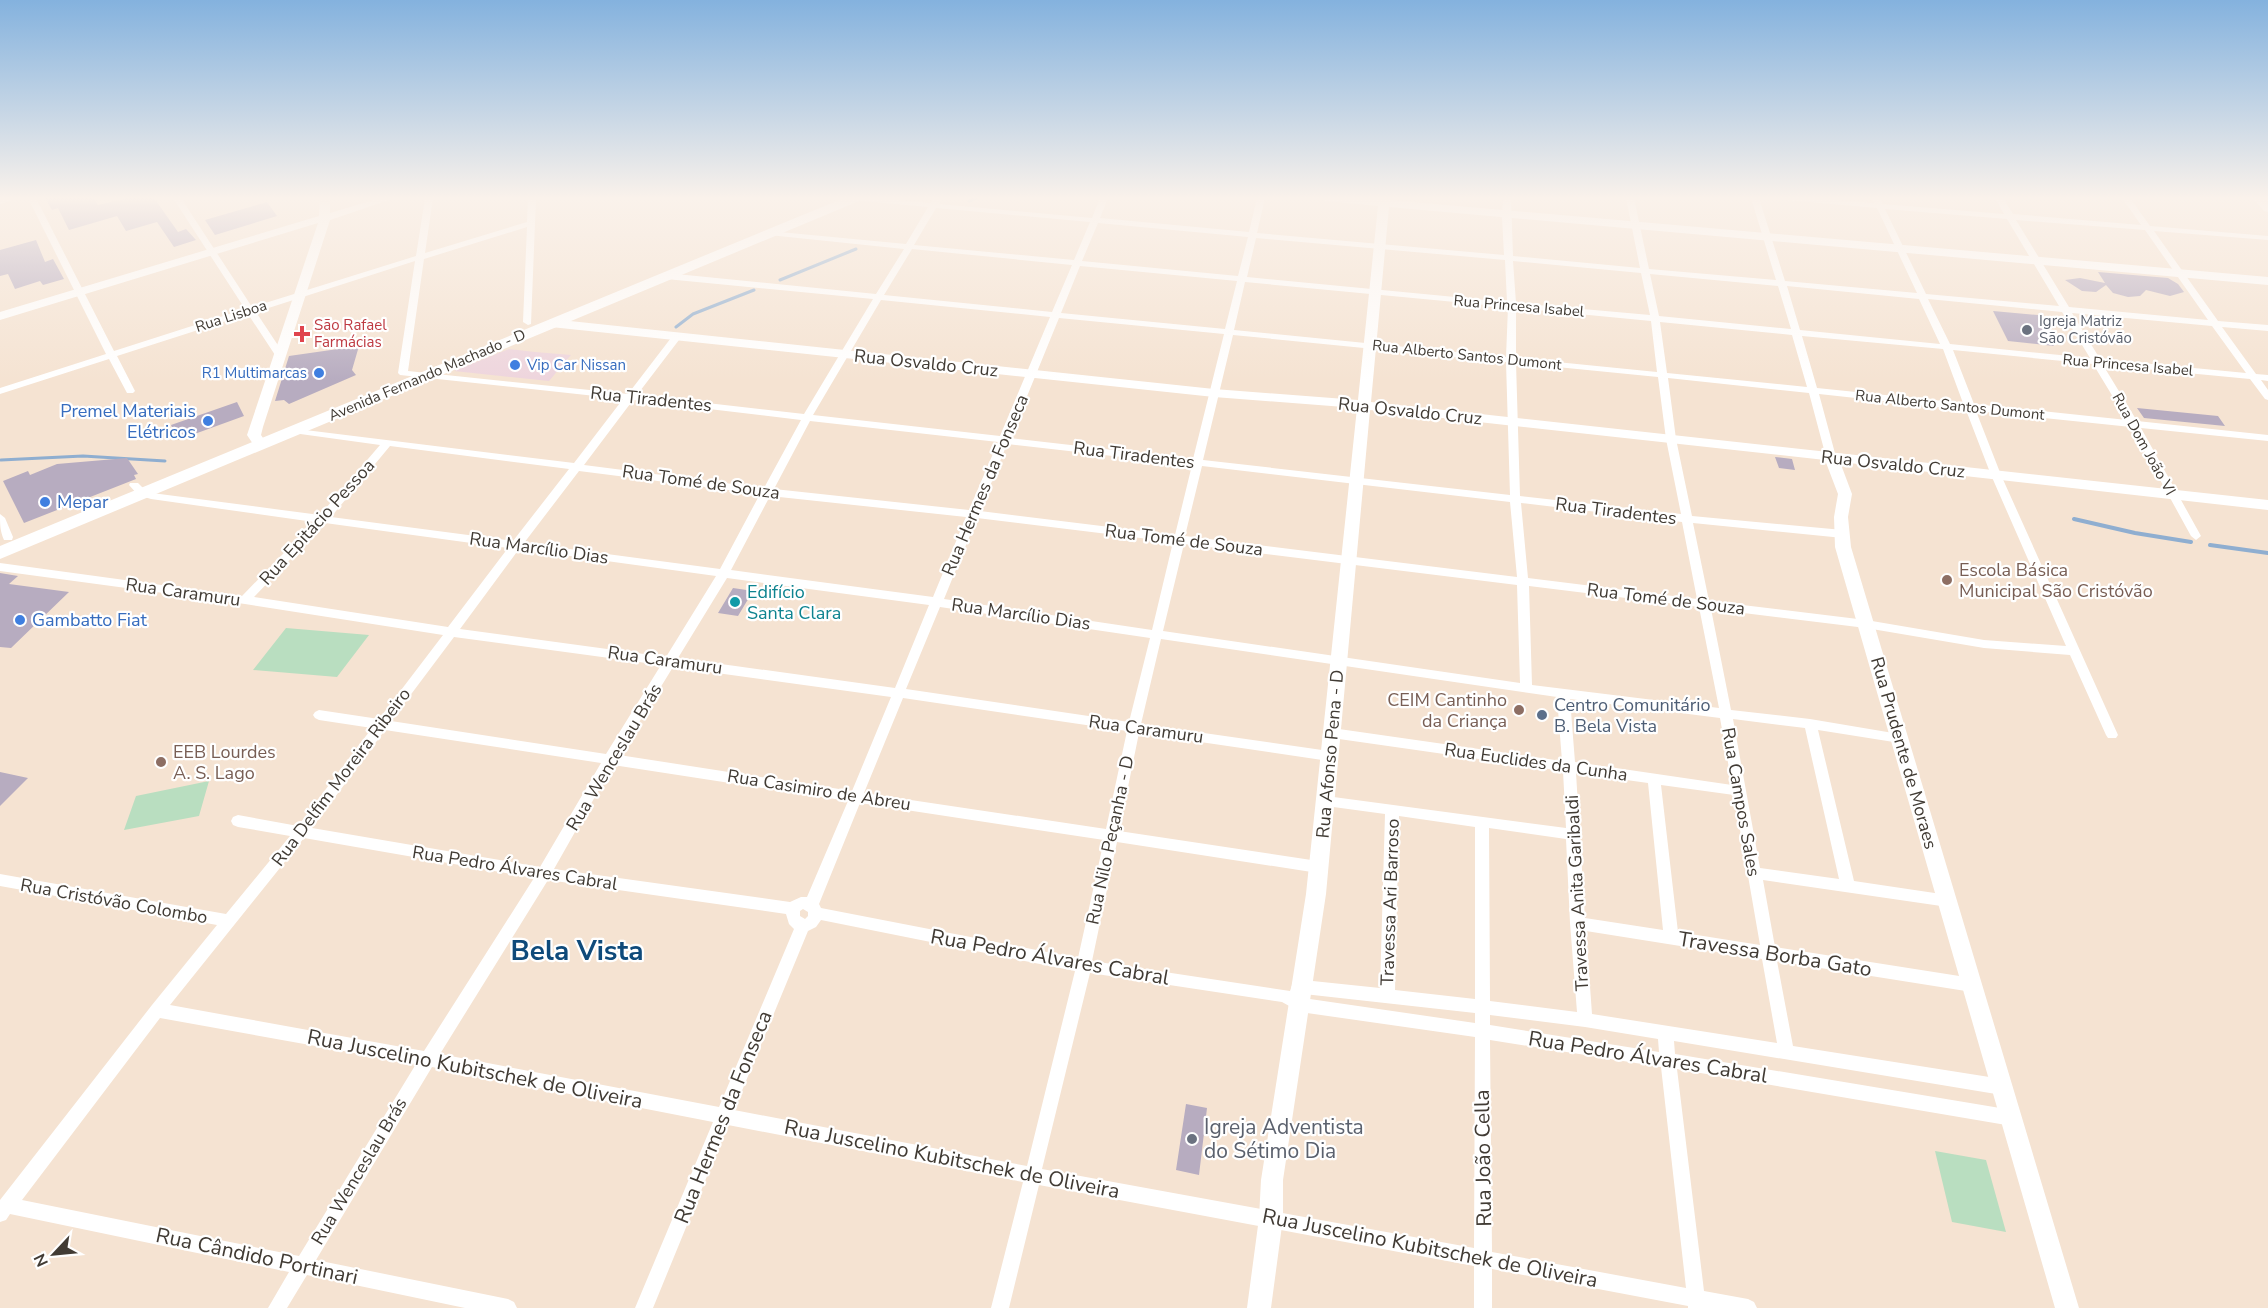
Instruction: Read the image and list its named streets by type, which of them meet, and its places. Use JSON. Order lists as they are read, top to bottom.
{
  "streets": {
    "main road": ["Avenida Fernando Machado - D"],
    "street": [
      "Rua Princesa Isabel",
      "Rua Lisboa",
      "Rua Alberto Santos Dumont",
      "Rua Osvaldo Cruz",
      "Rua Tiradentes",
      "Rua Dom João VI",
      "Rua Tomé de Souza",
      "Rua Hermes da Fonseca",
      "Rua Epitácio Pessoa",
      "Rua Marcílio Dias",
      "Rua Caramuru",
      "Rua Prudente de Moraes",
      "Rua Afonso Pena - D",
      "Rua Wenceslau Brás",
      "Rua Euclides da Cunha",
      "Rua Delfim Moreira Ribeiro",
      "Rua Casimiro de Abreu",
      "Rua Campos Sales",
      "Rua Nilo Peçanha - D",
      "Rua Pedro Álvares Cabral",
      "Travessa Anita Garibaldi",
      "Rua Cristóvão Colombo",
      "Travessa Ari Barroso",
      "Travessa Borba Gato",
      "Rua Juscelino Kubitschek de Oliveira",
      "Rua João Cella",
      "Rua Cândido Portinari"
    ]
  },
  "crossings": [
    ["Rua Princesa Isabel", "Rua Dom João VI"],
    ["Rua Princesa Isabel", "Rua Hermes da Fonseca"],
    ["Rua Princesa Isabel", "Rua Prudente de Moraes"],
    ["Rua Princesa Isabel", "Rua Afonso Pena - D"],
    ["Rua Princesa Isabel", "Rua Campos Sales"],
    ["Rua Princesa Isabel", "Rua Nilo Peçanha - D"],
    ["Rua Alberto Santos Dumont", "Avenida Fernando Machado - D"],
    ["Rua Alberto Santos Dumont", "Rua Dom João VI"],
    ["Rua Alberto Santos Dumont", "Rua Hermes da Fonseca"],
    ["Rua Alberto Santos Dumont", "Rua Prudente de Moraes"],
    ["Rua Alberto Santos Dumont", "Rua Afonso Pena - D"],
    ["Rua Alberto Santos Dumont", "Rua Wenceslau Brás"],
    ["Rua Alberto Santos Dumont", "Rua Campos Sales"],
    ["Rua Alberto Santos Dumont", "Rua Nilo Peçanha - D"],
    ["Rua Osvaldo Cruz", "Avenida Fernando Machado - D"],
    ["Rua Osvaldo Cruz", "Rua Dom João VI"],
    ["Rua Osvaldo Cruz", "Rua Hermes da Fonseca"],
    ["Rua Osvaldo Cruz", "Rua Prudente de Moraes"],
    ["Rua Osvaldo Cruz", "Rua Afonso Pena - D"],
    ["Rua Osvaldo Cruz", "Rua Wenceslau Brás"],
    ["Rua Osvaldo Cruz", "Rua Delfim Moreira Ribeiro"],
    ["Rua Osvaldo Cruz", "Rua Campos Sales"],
    ["Rua Osvaldo Cruz", "Rua Nilo Peçanha - D"],
    ["Avenida Fernando Machado - D", "Rua Tiradentes"],
    ["Avenida Fernando Machado - D", "Rua Tomé de Souza"],
    ["Avenida Fernando Machado - D", "Rua Marcílio Dias"],
    ["Rua Tiradentes", "Rua Hermes da Fonseca"],
    ["Rua Tiradentes", "Rua Prudente de Moraes"],
    ["Rua Tiradentes", "Rua Afonso Pena - D"],
    ["Rua Tiradentes", "Rua Wenceslau Brás"],
    ["Rua Tiradentes", "Rua Delfim Moreira Ribeiro"],
    ["Rua Tiradentes", "Rua Campos Sales"],
    ["Rua Tiradentes", "Rua Nilo Peçanha - D"],
    ["Rua Tomé de Souza", "Rua Hermes da Fonseca"],
    ["Rua Tomé de Souza", "Rua Epitácio Pessoa"],
    ["Rua Tomé de Souza", "Rua Prudente de Moraes"],
    ["Rua Tomé de Souza", "Rua Afonso Pena - D"],
    ["Rua Tomé de Souza", "Rua Wenceslau Brás"],
    ["Rua Tomé de Souza", "Rua Delfim Moreira Ribeiro"],
    ["Rua Tomé de Souza", "Rua Campos Sales"],
    ["Rua Tomé de Souza", "Rua Nilo Peçanha - D"],
    ["Rua Hermes da Fonseca", "Rua Marcílio Dias"],
    ["Rua Hermes da Fonseca", "Rua Caramuru"],
    ["Rua Hermes da Fonseca", "Rua Casimiro de Abreu"],
    ["Rua Hermes da Fonseca", "Rua Pedro Álvares Cabral"],
    ["Rua Hermes da Fonseca", "Rua Juscelino Kubitschek de Oliveira"],
    ["Rua Epitácio Pessoa", "Rua Marcílio Dias"],
    ["Rua Epitácio Pessoa", "Rua Caramuru"],
    ["Rua Marcílio Dias", "Rua Prudente de Moraes"],
    ["Rua Marcílio Dias", "Rua Afonso Pena - D"],
    ["Rua Marcílio Dias", "Rua Wenceslau Brás"],
    ["Rua Marcílio Dias", "Rua Delfim Moreira Ribeiro"],
    ["Rua Marcílio Dias", "Rua Campos Sales"],
    ["Rua Marcílio Dias", "Rua Nilo Peçanha - D"],
    ["Rua Marcílio Dias", "Travessa Anita Garibaldi"],
    ["Rua Caramuru", "Rua Afonso Pena - D"],
    ["Rua Caramuru", "Rua Wenceslau Brás"],
    ["Rua Caramuru", "Rua Delfim Moreira Ribeiro"],
    ["Rua Caramuru", "Rua Nilo Peçanha - D"],
    ["Rua Prudente de Moraes", "Rua Pedro Álvares Cabral"],
    ["Rua Prudente de Moraes", "Travessa Borba Gato"],
    ["Rua Afonso Pena - D", "Rua Euclides da Cunha"],
    ["Rua Afonso Pena - D", "Rua Casimiro de Abreu"],
    ["Rua Afonso Pena - D", "Rua Pedro Álvares Cabral"],
    ["Rua Afonso Pena - D", "Rua Juscelino Kubitschek de Oliveira"],
    ["Rua Wenceslau Brás", "Rua Casimiro de Abreu"],
    ["Rua Wenceslau Brás", "Rua Pedro Álvares Cabral"],
    ["Rua Wenceslau Brás", "Rua Juscelino Kubitschek de Oliveira"],
    ["Rua Wenceslau Brás", "Rua Cândido Portinari"],
    ["Rua Euclides da Cunha", "Rua Campos Sales"],
    ["Rua Euclides da Cunha", "Travessa Anita Garibaldi"],
    ["Rua Delfim Moreira Ribeiro", "Rua Casimiro de Abreu"],
    ["Rua Delfim Moreira Ribeiro", "Rua Pedro Álvares Cabral"],
    ["Rua Delfim Moreira Ribeiro", "Rua Cristóvão Colombo"],
    ["Rua Delfim Moreira Ribeiro", "Rua Juscelino Kubitschek de Oliveira"],
    ["Rua Delfim Moreira Ribeiro", "Rua Cândido Portinari"],
    ["Rua Casimiro de Abreu", "Rua Nilo Peçanha - D"],
    ["Rua Campos Sales", "Rua Pedro Álvares Cabral"],
    ["Rua Campos Sales", "Travessa Borba Gato"],
    ["Rua Nilo Peçanha - D", "Rua Pedro Álvares Cabral"],
    ["Rua Nilo Peçanha - D", "Rua Juscelino Kubitschek de Oliveira"],
    ["Rua Pedro Álvares Cabral", "Travessa Anita Garibaldi"],
    ["Rua Pedro Álvares Cabral", "Travessa Ari Barroso"],
    ["Rua Pedro Álvares Cabral", "Rua João Cella"],
    ["Travessa Anita Garibaldi", "Travessa Borba Gato"],
    ["Rua Juscelino Kubitschek de Oliveira", "Rua João Cella"]
  ],
  "districts": ["Bela Vista"],
  "places": {
    "other": [
      "Igreja Matriz São Cristóvão",
      "Vip Car Nissan",
      "R1 Multimarcas",
      "Premel Materiais Elétricos",
      "Mepar",
      "Escola Básica Municipal São Cristóvão",
      "Edifício Santa Clara",
      "Gambatto Fiat",
      "CEIM Cantinho da Criança",
      "Centro Comunitário B. Bela Vista",
      "EEB Lourdes A. S. Lago",
      "Igreja Adventista do Sétimo Dia"
    ],
    "health": ["São Rafael Farmácias"]
  },
  "north": "bottom left"
}
